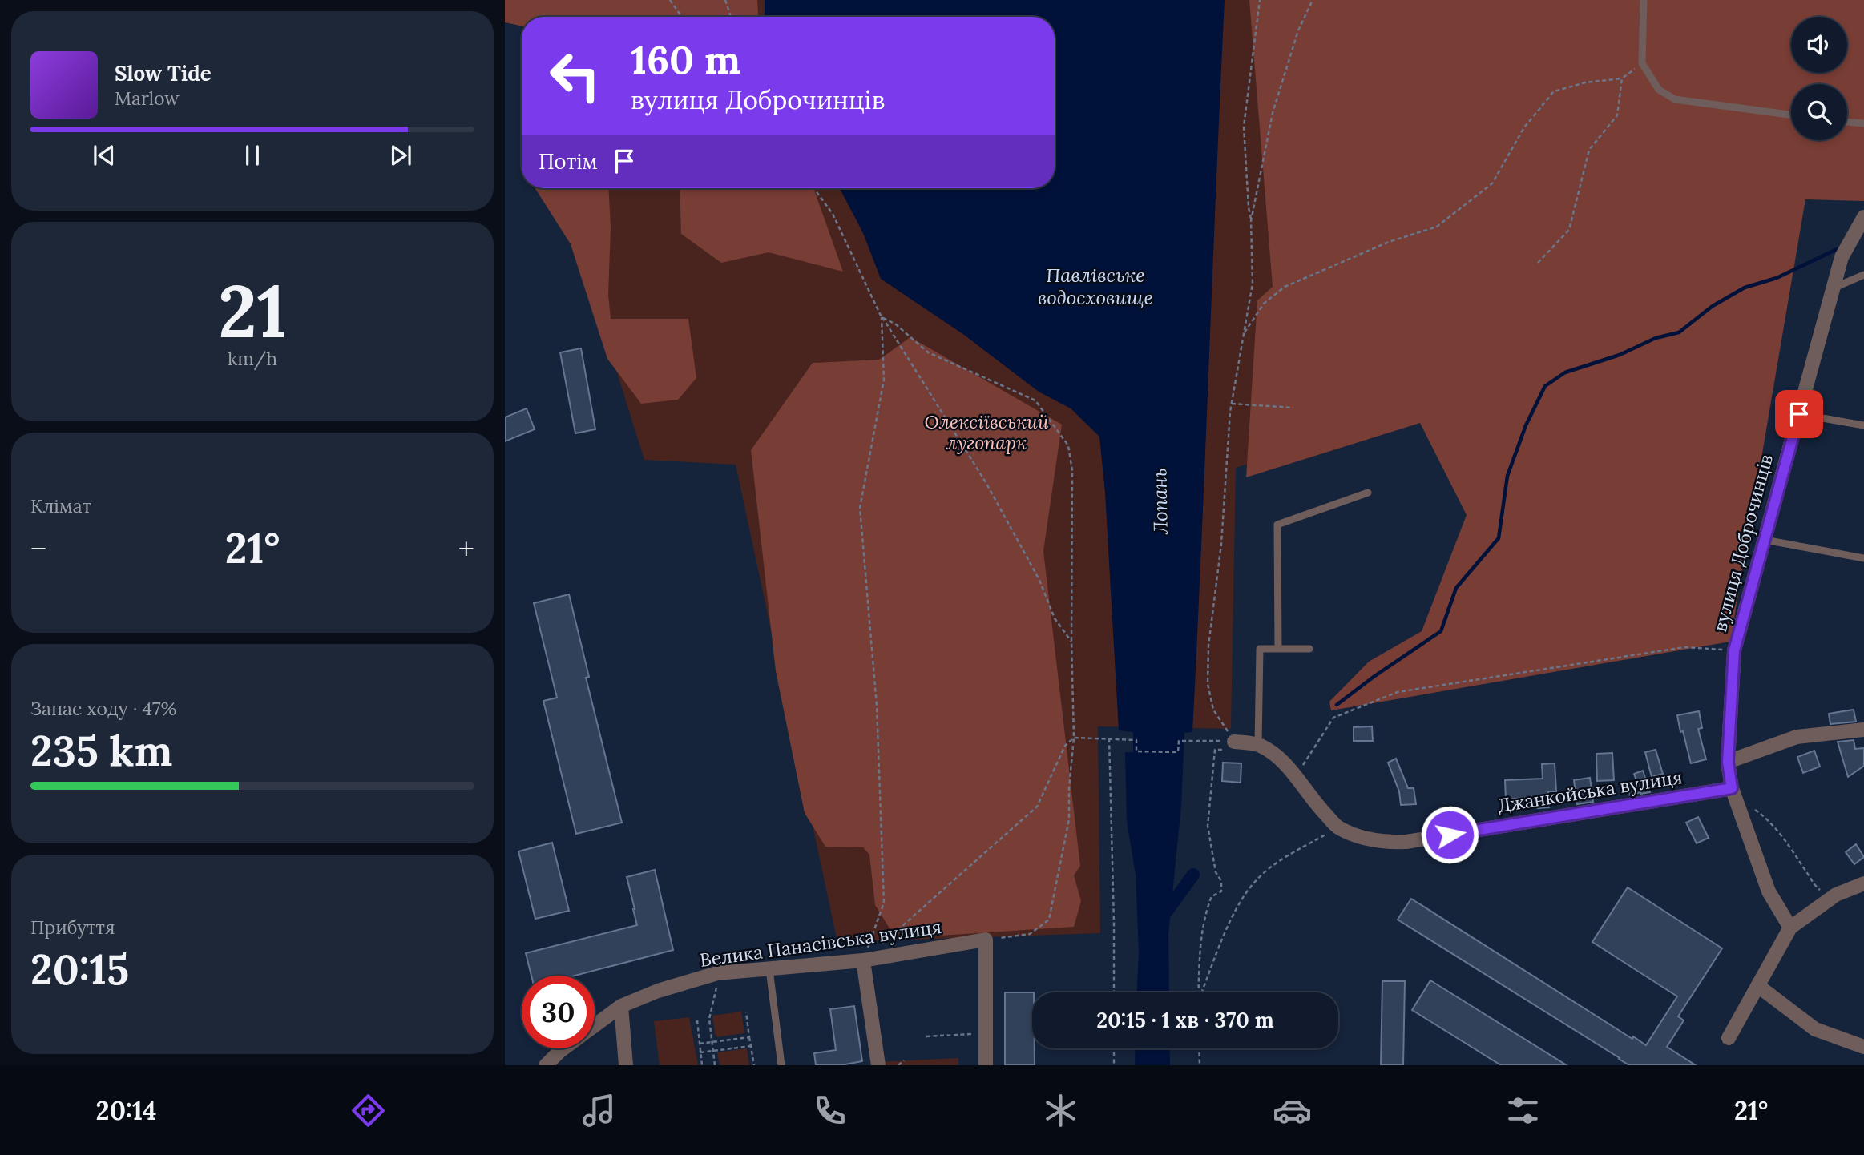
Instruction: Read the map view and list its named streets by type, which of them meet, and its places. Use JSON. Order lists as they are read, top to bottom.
{
  "streets": {
    "street": ["вулиця Доброчинців", "Джанкойська вулиця", "Велика Панасівська вулиця"]
  },
  "crossings": [
    ["вулиця Доброчинців", "Джанкойська вулиця"]
  ],
  "water": ["Павлівське водосховище", "Лопань"],
  "parks": ["Олексіївський лугопарк"],
  "page": {
    "turn": ["160 m", "вулиця Доброчинців"],
    "song": ["Slow Tide", "Marlow"],
    "then": "Потім",
    "tile": [
      ["21", "km/h"],
      "Клімат",
      ["Запас ходу · 47%", "235 km"],
      ["Прибуття", "20:15"]
    ],
    "heat": ["−", "21°", "+"],
    "limit": "30",
    "trip": "20:15 · 1 хв · 370 m",
    "tabs": ["20:14", "21°"]
  }
}
